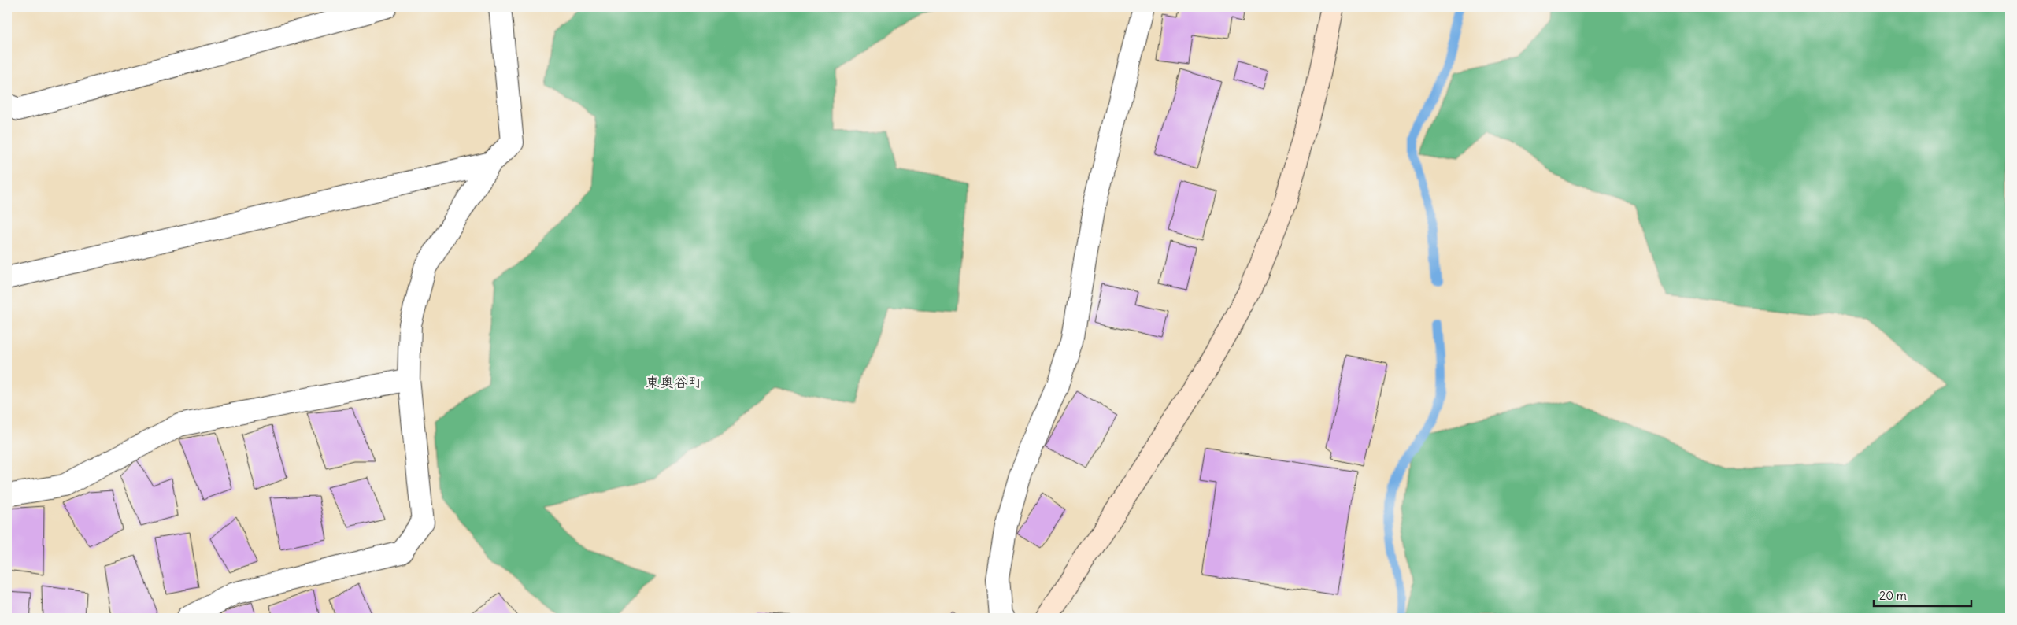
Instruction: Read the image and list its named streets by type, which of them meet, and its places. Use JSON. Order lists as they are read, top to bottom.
{
  "districts": ["東奥谷町"],
  "scale_bar": "20 m"
}
